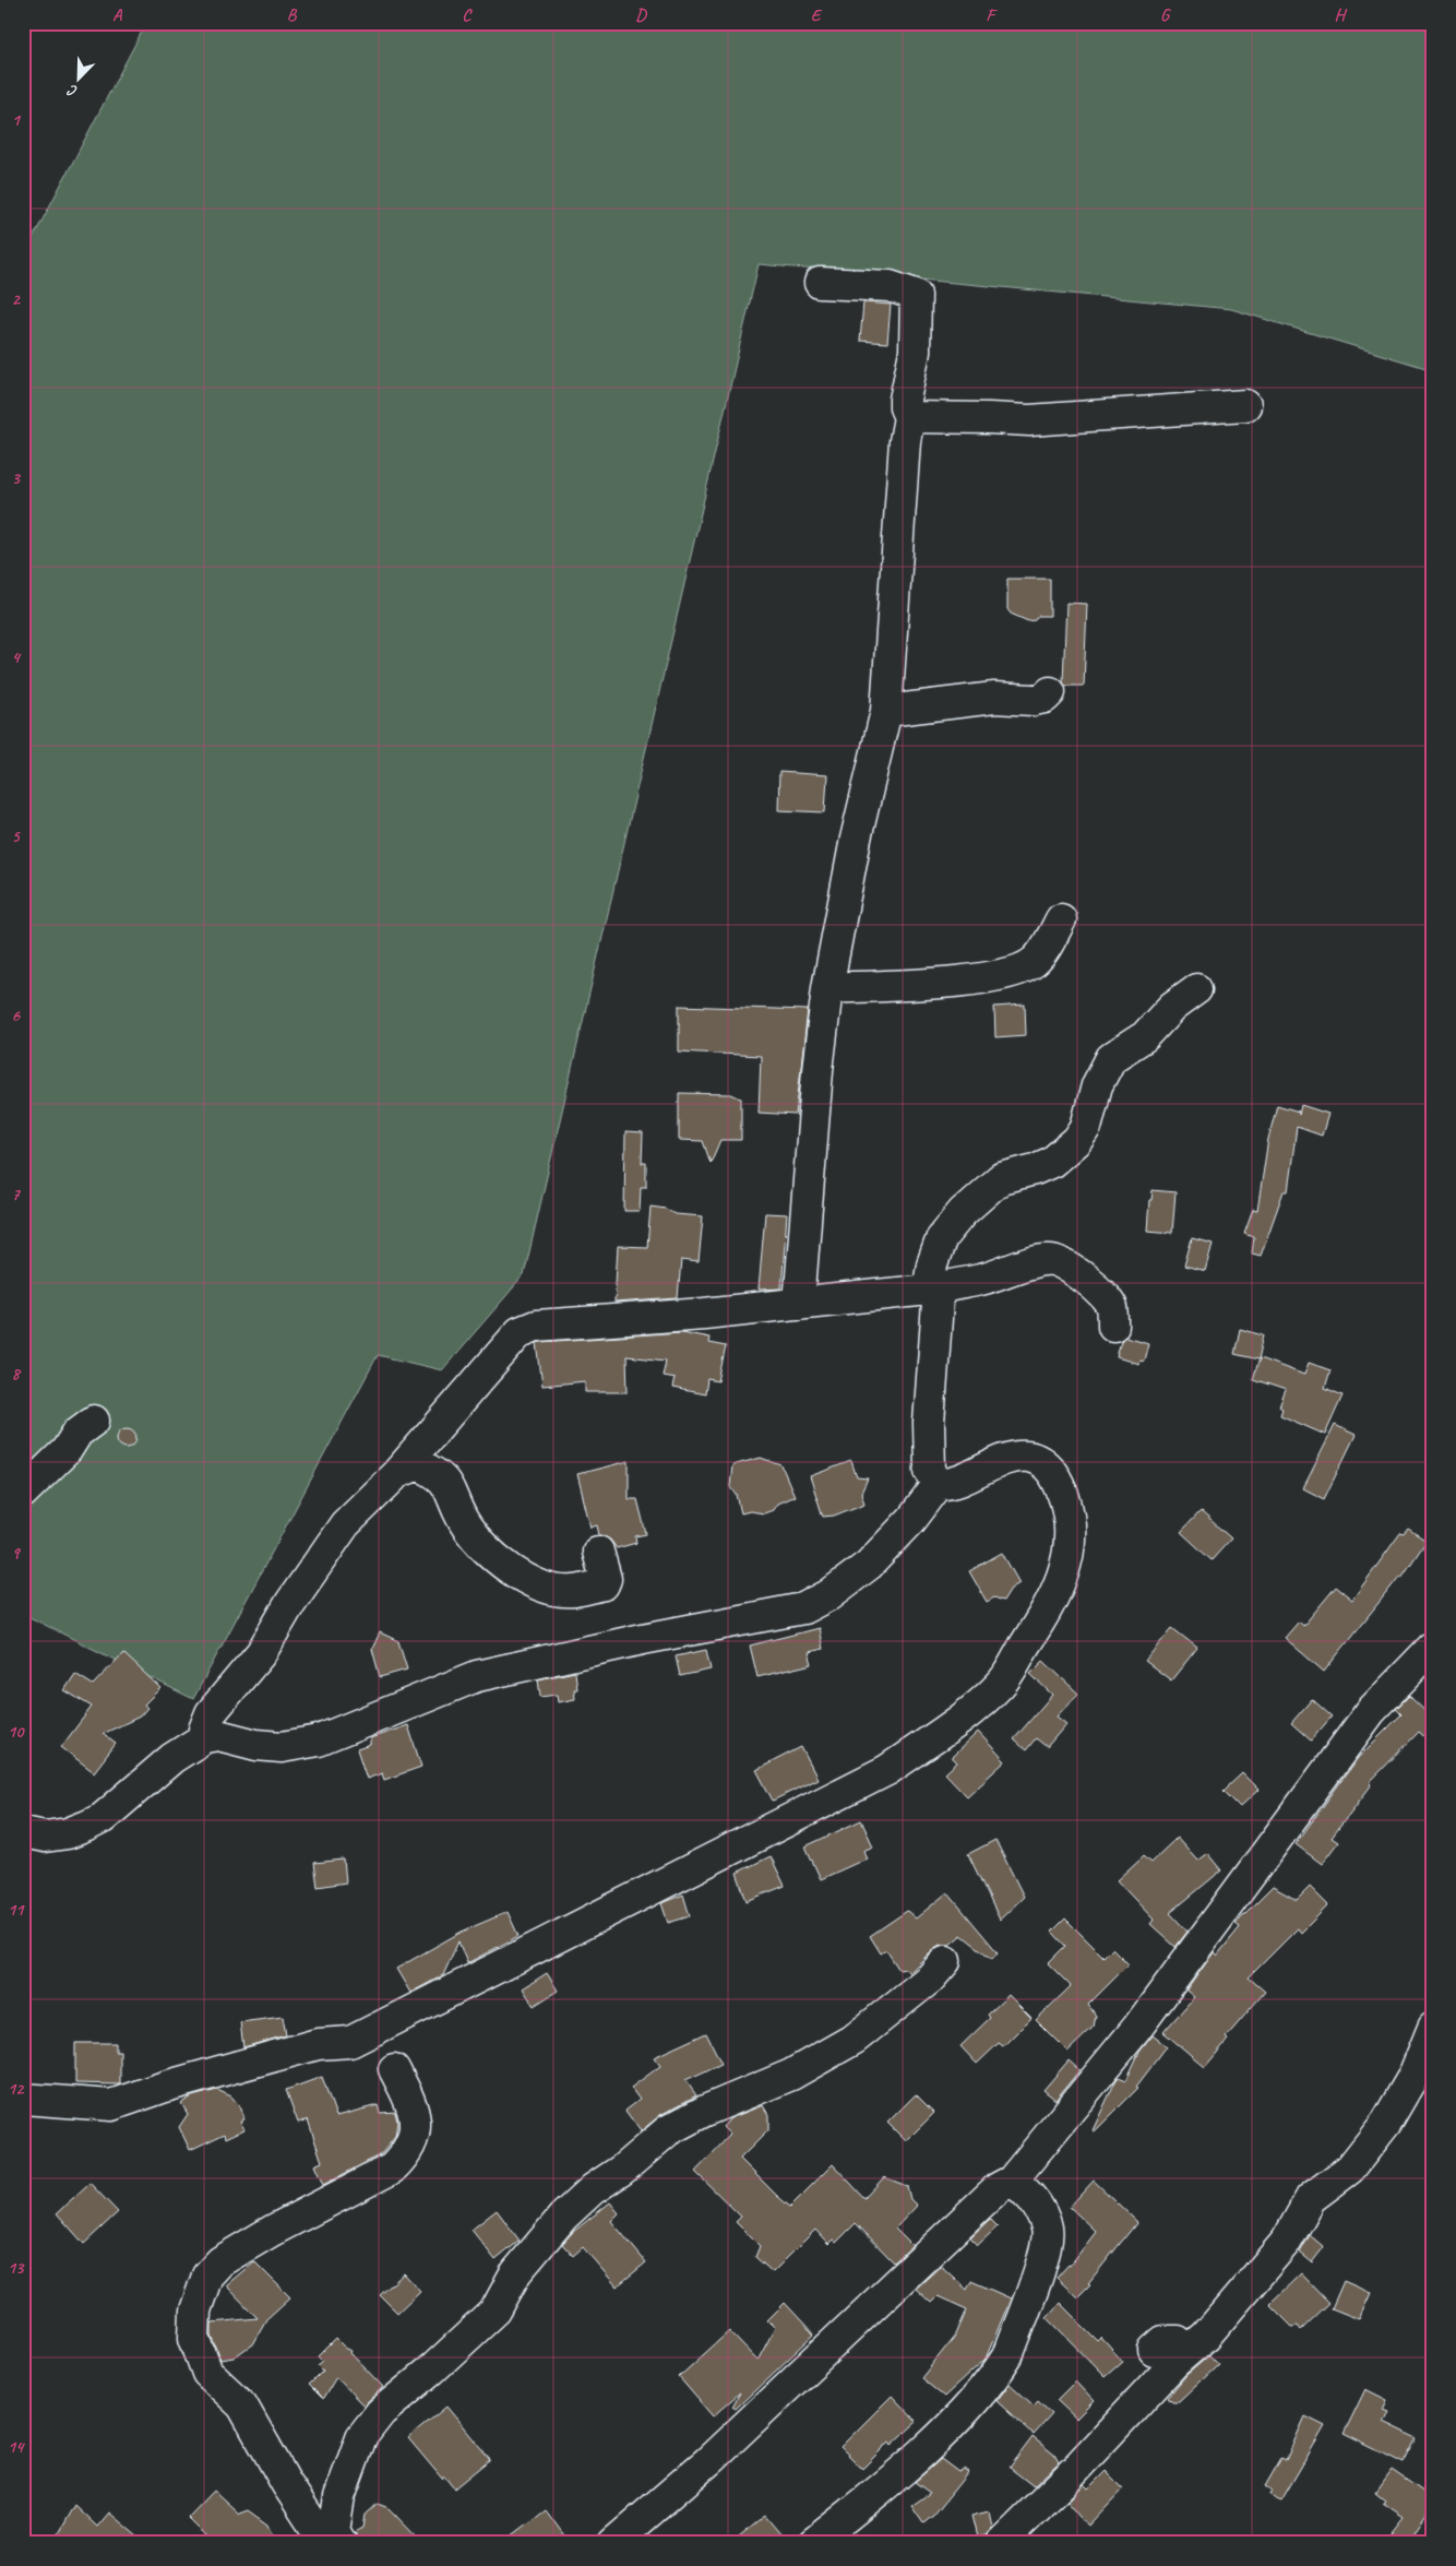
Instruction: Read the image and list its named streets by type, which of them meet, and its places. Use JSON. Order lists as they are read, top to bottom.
{
  "north": "bottom left",
  "grid": {
    "columns": [
      "A",
      "B",
      "C",
      "D",
      "E",
      "F",
      "G",
      "H"
    ],
    "rows": [
      "1",
      "2",
      "3",
      "4",
      "5",
      "6",
      "7",
      "8",
      "9",
      "10",
      "11",
      "12",
      "13",
      "14"
    ]
  }
}
